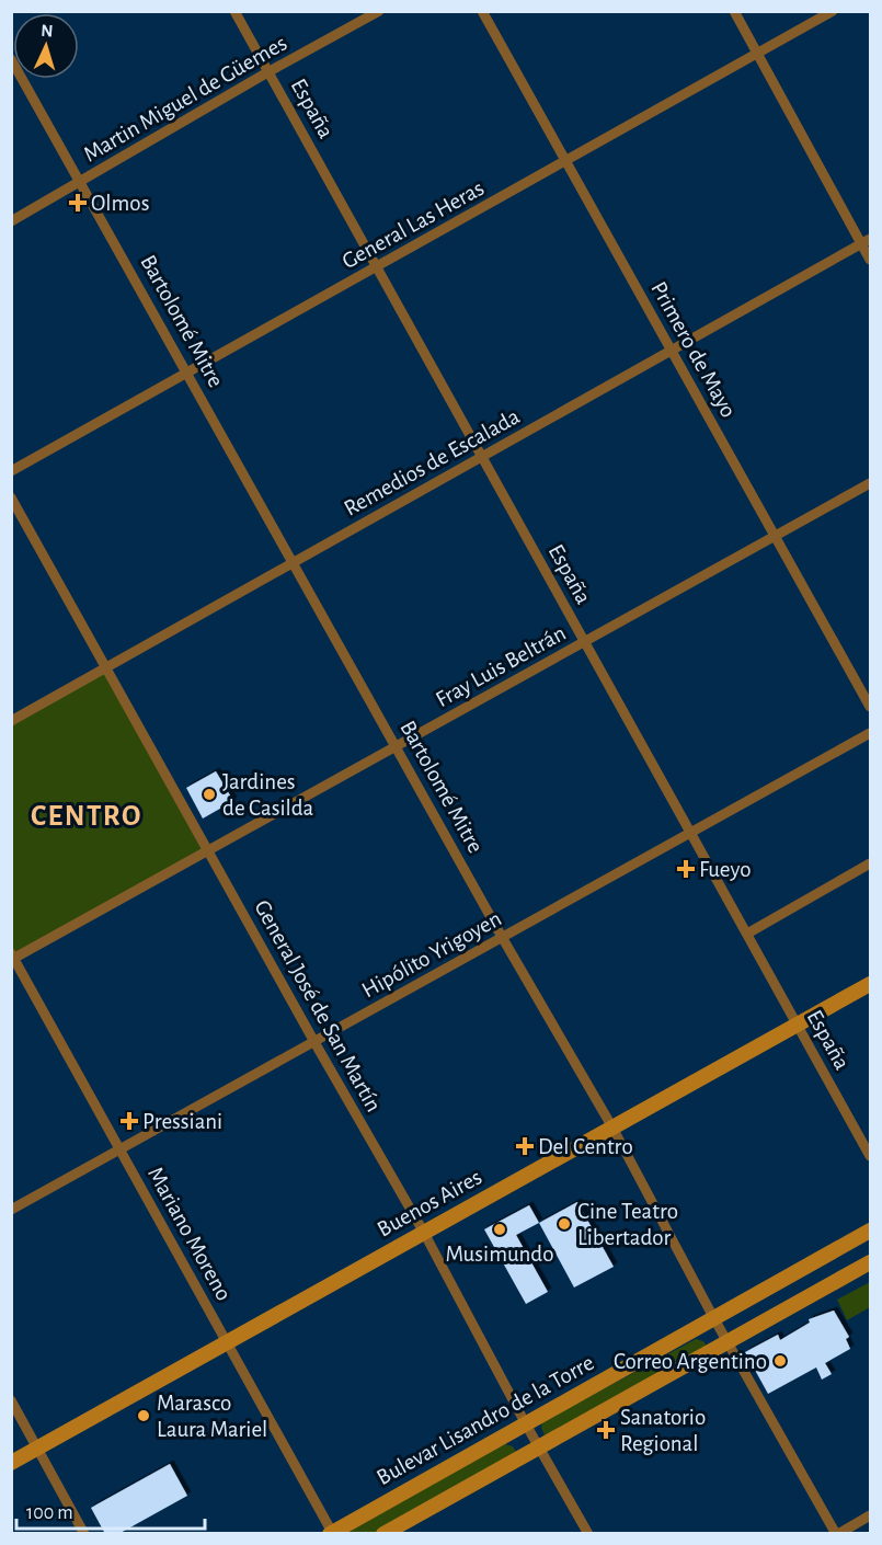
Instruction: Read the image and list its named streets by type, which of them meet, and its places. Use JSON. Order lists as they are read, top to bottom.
{
  "streets": {
    "main road": ["Buenos Aires", "Bulevar Lisandro de la Torre"],
    "street": [
      "Martin Miguel de Güemes",
      "España",
      "General Las Heras",
      "Bartolomé Mitre",
      "Primero de Mayo",
      "Remedios de Escalada",
      "Fray Luis Beltrán",
      "Hipólito Yrigoyen",
      "General José de San Martín",
      "Mariano Moreno"
    ]
  },
  "crossings": [
    ["Martin Miguel de Güemes", "España"],
    ["Martin Miguel de Güemes", "Bartolomé Mitre"],
    ["España", "General Las Heras"],
    ["España", "Remedios de Escalada"],
    ["España", "Fray Luis Beltrán"],
    ["España", "Hipólito Yrigoyen"],
    ["España", "Buenos Aires"],
    ["General Las Heras", "Bartolomé Mitre"],
    ["General Las Heras", "Primero de Mayo"],
    ["Bartolomé Mitre", "Remedios de Escalada"],
    ["Bartolomé Mitre", "Fray Luis Beltrán"],
    ["Bartolomé Mitre", "Hipólito Yrigoyen"],
    ["Bartolomé Mitre", "Buenos Aires"],
    ["Bartolomé Mitre", "Bulevar Lisandro de la Torre"],
    ["Primero de Mayo", "Remedios de Escalada"],
    ["Primero de Mayo", "Fray Luis Beltrán"],
    ["Remedios de Escalada", "General José de San Martín"],
    ["Fray Luis Beltrán", "General José de San Martín"],
    ["Fray Luis Beltrán", "Mariano Moreno"],
    ["Hipólito Yrigoyen", "General José de San Martín"],
    ["Hipólito Yrigoyen", "Mariano Moreno"],
    ["General José de San Martín", "Buenos Aires"],
    ["General José de San Martín", "Bulevar Lisandro de la Torre"],
    ["Buenos Aires", "Mariano Moreno"],
    ["Mariano Moreno", "Bulevar Lisandro de la Torre"]
  ],
  "districts": ["CENTRO"],
  "places": {
    "health": [
      "Olmos",
      "Fueyo",
      "Pressiani",
      "Del Centro",
      "Sanatorio Regional"
    ],
    "other": [
      "Jardines de Casilda",
      "Cine Teatro Libertador",
      "Musimundo",
      "Correo Argentino",
      "Marasco Laura Mariel"
    ]
  },
  "scale_bar": "100 m",
  "north": "top"
}
